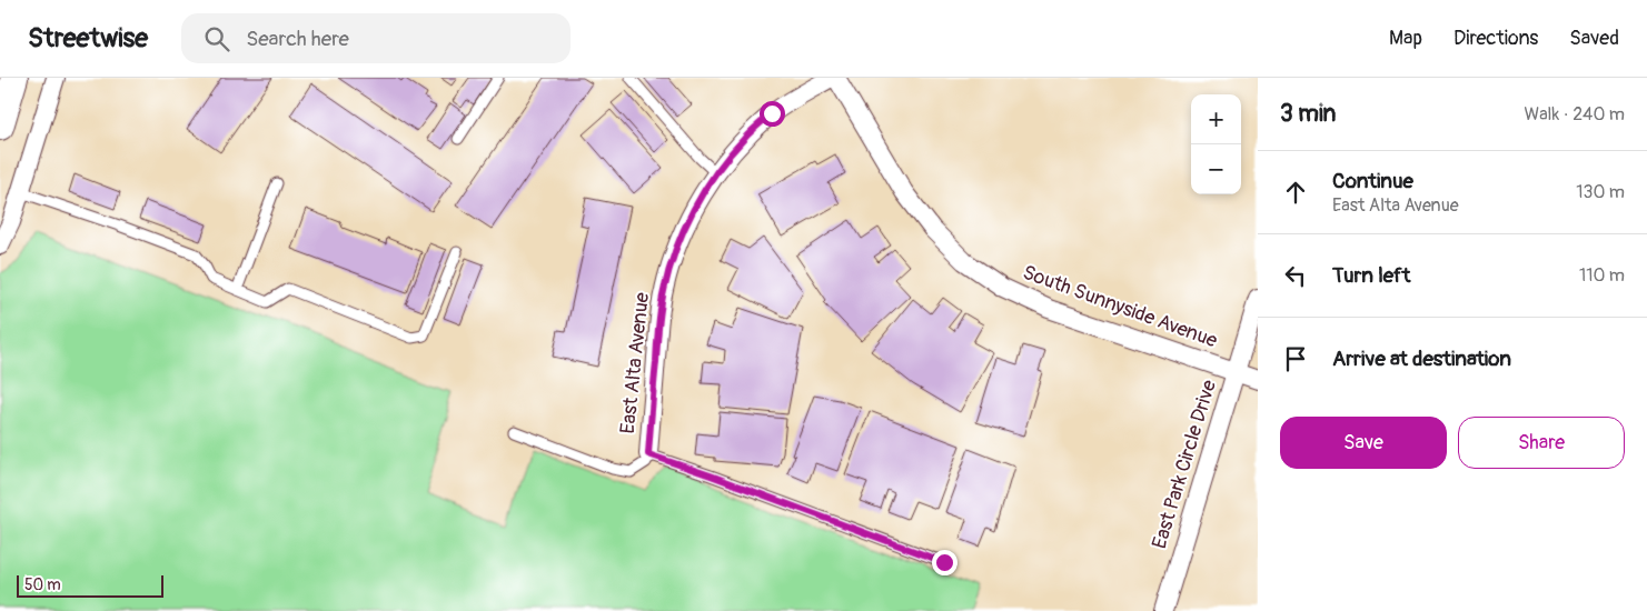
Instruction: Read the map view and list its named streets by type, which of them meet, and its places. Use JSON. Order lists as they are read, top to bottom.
{
  "streets": {
    "street": ["South Sunnyside Avenue", "East Alta Avenue", "East Park Circle Drive"]
  },
  "crossings": [
    ["South Sunnyside Avenue", "East Park Circle Drive"]
  ],
  "scale_bar": "50 m",
  "page": {
    "header": "Streetwise",
    "search": "Search here",
    "nav": ["Map", "Directions", "Saved"],
    "heading": ["3 min", "Walk · 240 m"],
    "map_buttons": ["+", "−"],
    "list": [
      ["Continue", "East Alta Avenue", "130 m"],
      ["Turn left", "110 m"],
      "Arrive at destination"
    ],
    "buttons": ["Save", "Share"],
    "scale": "50 m"
  }
}
